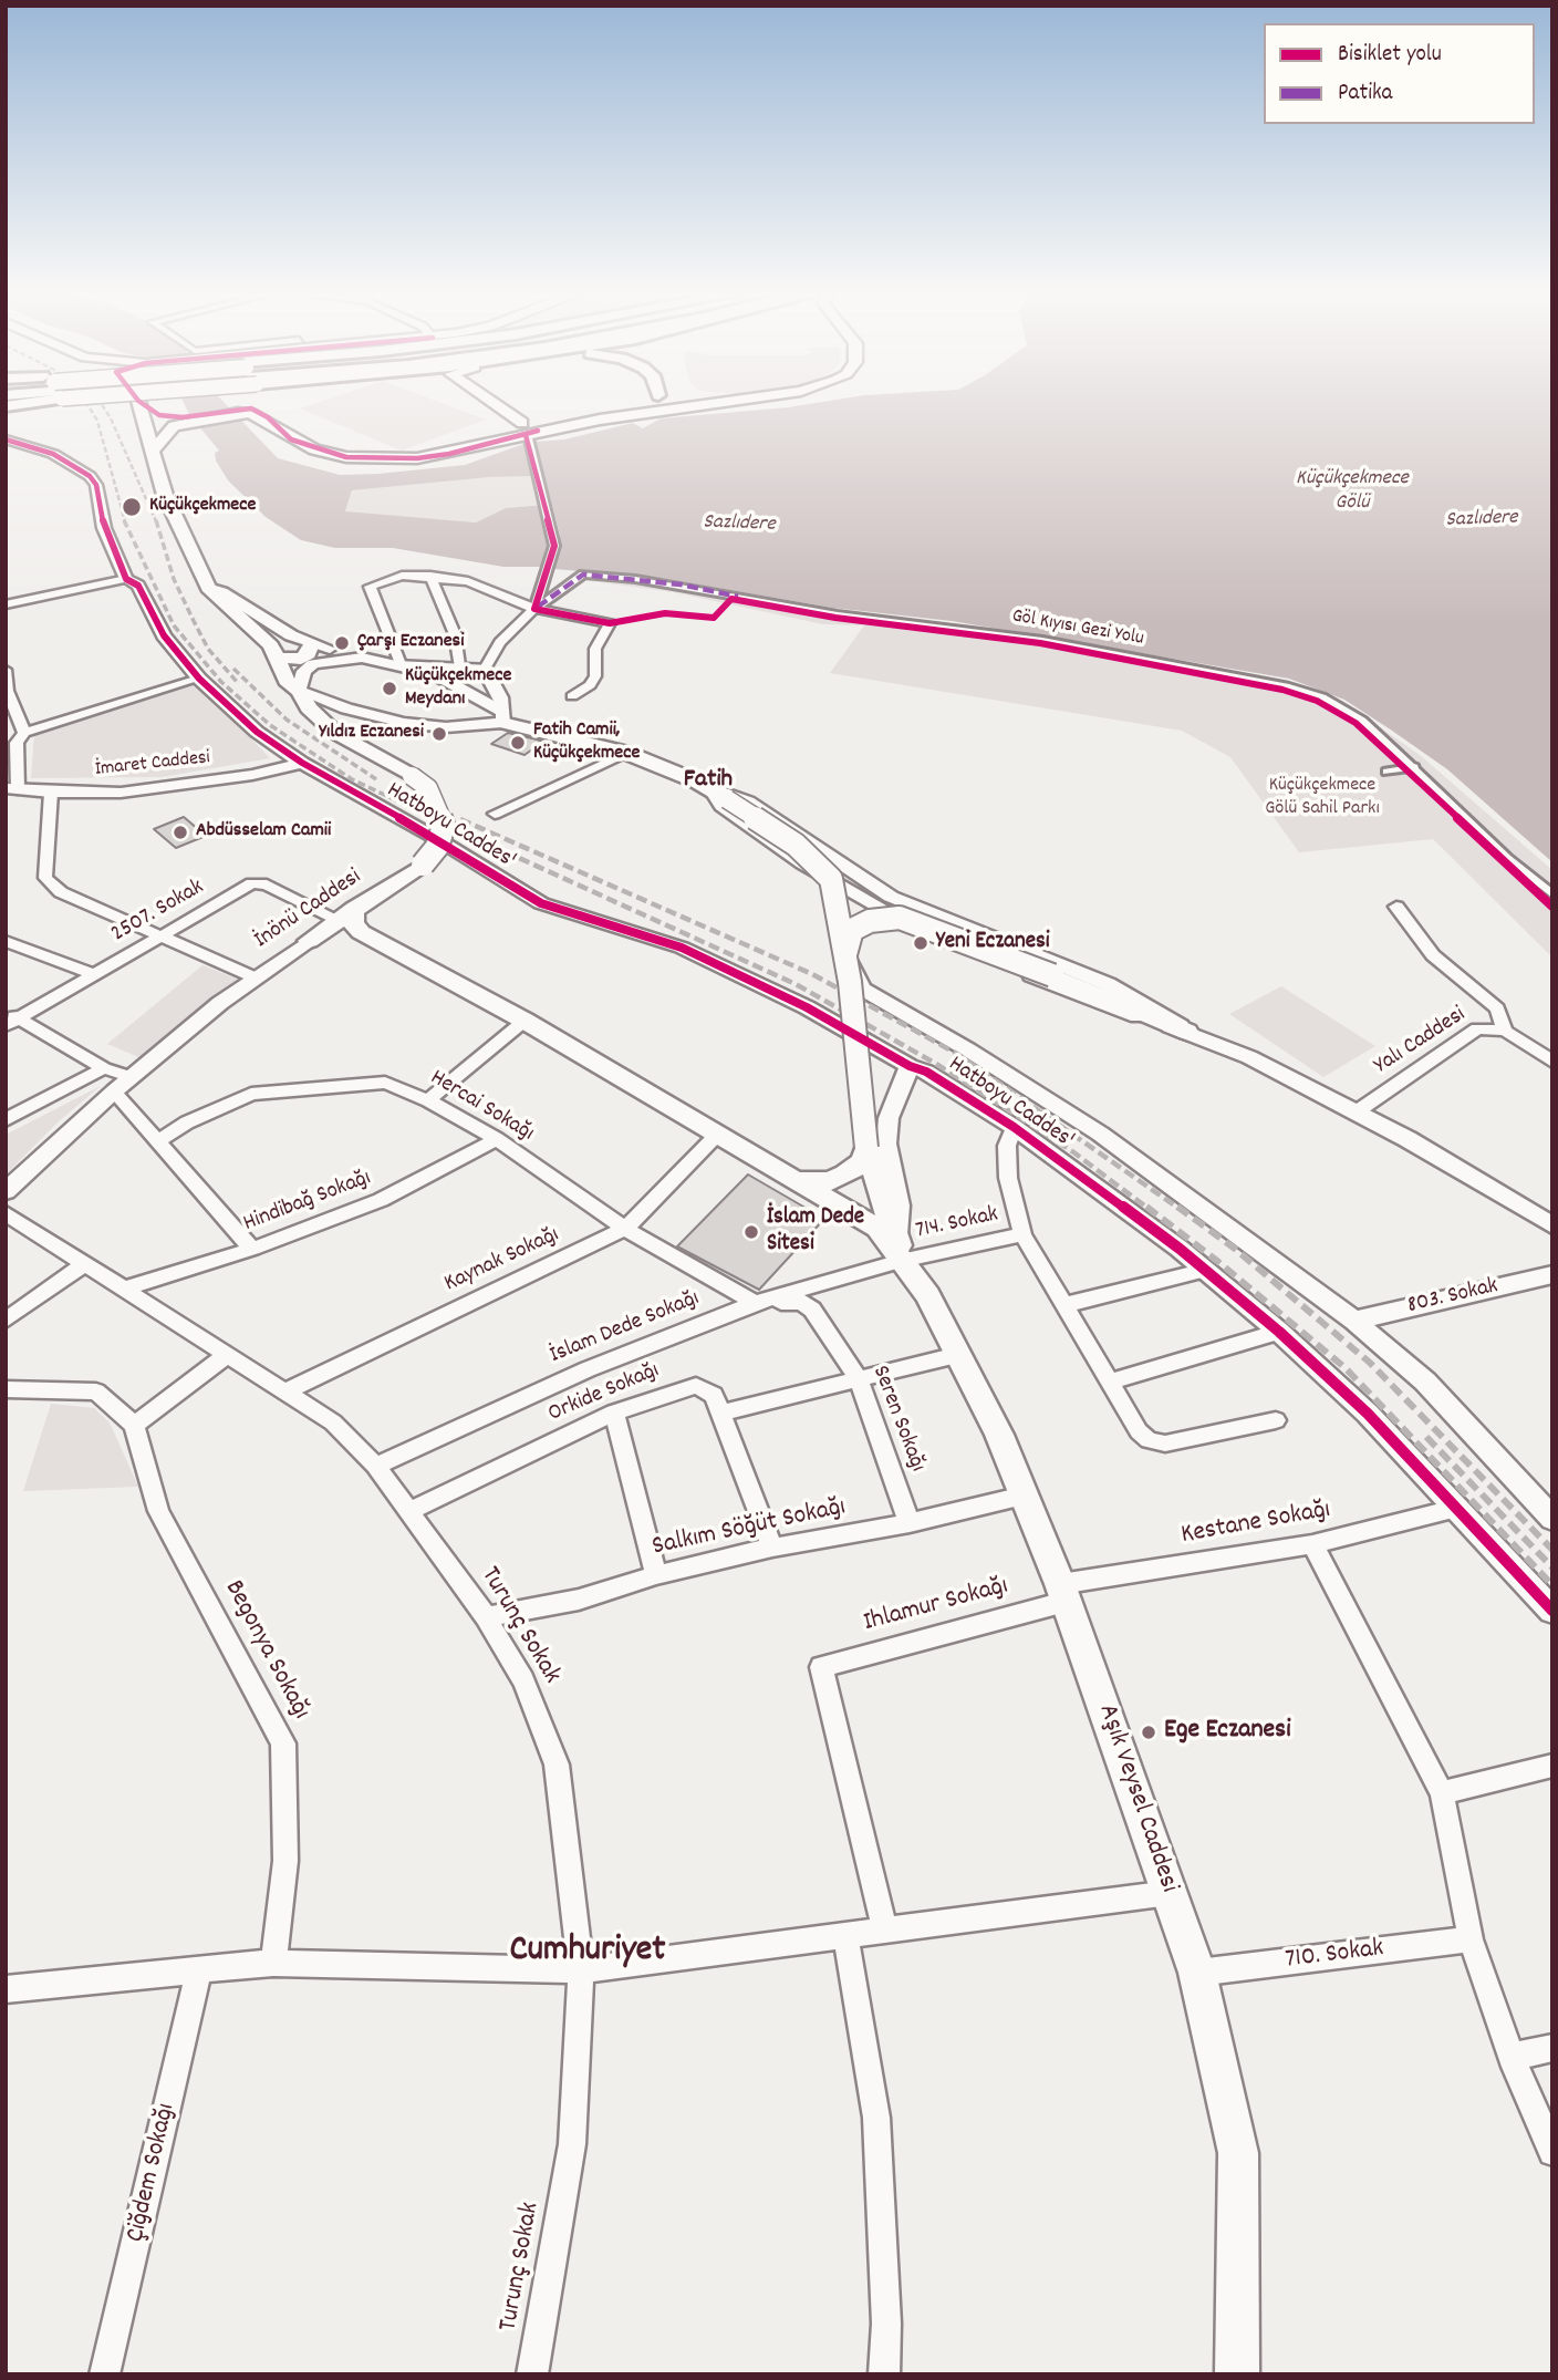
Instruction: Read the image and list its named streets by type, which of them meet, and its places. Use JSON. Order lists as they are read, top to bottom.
{
  "streets": {
    "main road": ["İnönü Caddesi", "Aşık Veysel Caddesi"],
    "street": [
      "Göl Kıyısı Gezi Yolu",
      "İmaret Caddesi",
      "Hatboyu Caddes'",
      "2507. Sokak",
      "Yalı Caddesi",
      "Hercai Sokağı",
      "Hindibağ Sokağı",
      "714. Sokak",
      "Kaynak Sokağı",
      "803. Sokak",
      "İslam Dede Sokağı",
      "Orkide Sokağı",
      "Seren Sokağı",
      "Kestane Sokağı",
      "Salkım Söğüt Sokağı",
      "Ihlamur Sokağı",
      "Turunç Sokak",
      "Begonya Sokağı",
      "710. Sokak",
      "Çiğdem Sokağı"
    ]
  },
  "crossings": [
    ["İmaret Caddesi", "Hatboyu Caddes'"],
    ["Hatboyu Caddes'", "Kestane Sokağı"],
    ["İnönü Caddesi", "2507. Sokak"],
    ["Hercai Sokağı", "Hindibağ Sokağı"],
    ["Hercai Sokağı", "Kaynak Sokağı"],
    ["Hercai Sokağı", "İslam Dede Sokağı"],
    ["Hercai Sokağı", "Seren Sokağı"],
    ["Hindibağ Sokağı", "Turunç Sokak"],
    ["714. Sokak", "İslam Dede Sokağı"],
    ["714. Sokak", "Aşık Veysel Caddesi"],
    ["Kaynak Sokağı", "Turunç Sokak"],
    ["İslam Dede Sokağı", "Seren Sokağı"],
    ["İslam Dede Sokağı", "Turunç Sokak"],
    ["İslam Dede Sokağı", "Aşık Veysel Caddesi"],
    ["Orkide Sokağı", "Salkım Söğüt Sokağı"],
    ["Orkide Sokağı", "Turunç Sokak"],
    ["Seren Sokağı", "Salkım Söğüt Sokağı"],
    ["Kestane Sokağı", "Ihlamur Sokağı"],
    ["Kestane Sokağı", "Aşık Veysel Caddesi"],
    ["Salkım Söğüt Sokağı", "Turunç Sokak"],
    ["Salkım Söğüt Sokağı", "Aşık Veysel Caddesi"],
    ["Ihlamur Sokağı", "Aşık Veysel Caddesi"],
    ["Aşık Veysel Caddesi", "710. Sokak"]
  ],
  "districts": ["Fatih", "Cumhuriyet"],
  "water": ["Küçükçekmece Gölü", "Sazlıdere"],
  "parks": ["Küçükçekmece Gölü Sahil Parkı"],
  "places": [
    "Küçükçekmece",
    "Çarşı Eczanesi",
    "Küçükçekmece Meydanı",
    "Yıldız Eczanesi",
    "Fatih Camii, Küçükçekmece",
    "Abdüsselam Camii",
    "Yeni Eczanesi",
    "İslam Dede Sitesi",
    "Ege Eczanesi"
  ],
  "legend": ["Bisiklet yolu", "Patika"]
}
